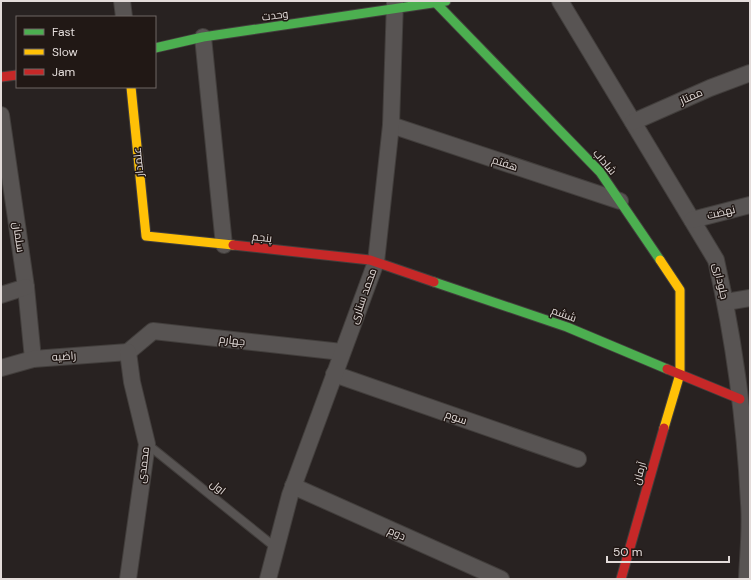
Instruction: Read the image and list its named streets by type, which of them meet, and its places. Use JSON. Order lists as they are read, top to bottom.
{
  "streets": {
    "street": [
      "وحدت",
      "ممتاز",
      "علمدار",
      "شاداب",
      "هفتم",
      "نهضت",
      "سلمان",
      "پنجم",
      "جلوداری",
      "محمد ستاری",
      "ششم",
      "چهارم",
      "راضیه",
      "سوم",
      "محمدی",
      "آرمان",
      "دوم"
    ],
    "lane": ["اول"]
  },
  "crossings": [
    ["وحدت", "شاداب"],
    ["وحدت", "محمد ستاری"],
    ["ممتاز", "جلوداری"],
    ["علمدار", "پنجم"],
    ["شاداب", "هفتم"],
    ["شاداب", "ششم"],
    ["شاداب", "آرمان"],
    ["هفتم", "محمد ستاری"],
    ["نهضت", "جلوداری"],
    ["سلمان", "راضیه"],
    ["پنجم", "محمد ستاری"],
    ["پنجم", "ششم"],
    ["جلوداری", "ششم"],
    ["محمد ستاری", "ششم"],
    ["محمد ستاری", "چهارم"],
    ["محمد ستاری", "سوم"],
    ["محمد ستاری", "اول"],
    ["محمد ستاری", "دوم"],
    ["ششم", "آرمان"],
    ["چهارم", "راضیه"],
    ["چهارم", "محمدی"],
    ["راضیه", "محمدی"],
    ["محمدی", "اول"]
  ],
  "legend": ["Fast", "Slow", "Jam"],
  "scale_bar": "50 m"
}
